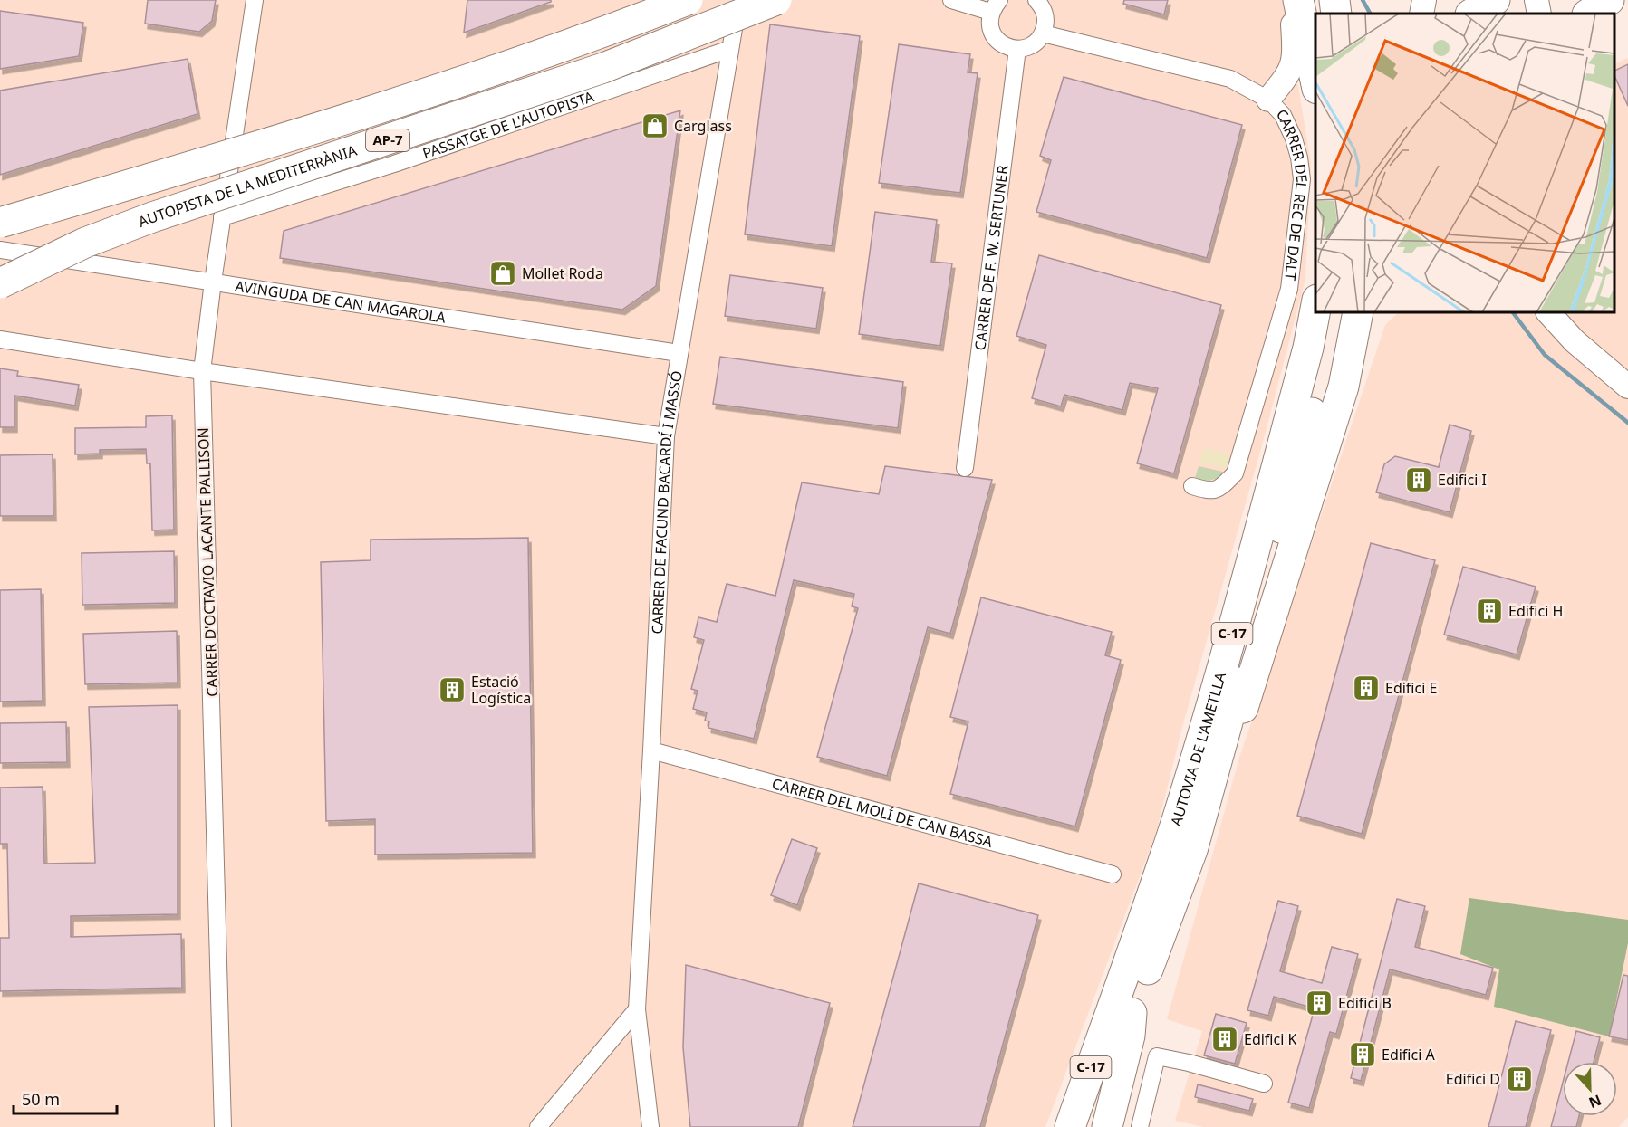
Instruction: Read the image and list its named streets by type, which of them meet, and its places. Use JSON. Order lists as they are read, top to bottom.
{
  "streets": {
    "highway": [
      "AP-7",
      "AUTOPISTA DE LA MEDITERRÀNIA",
      "C-17",
      "AUTOVIA DE L'AMETLLA"
    ],
    "street": [
      "PASSATGE DE L'AUTOPISTA",
      "CARRER DEL REC DE DALT",
      "CARRER DE F. W. SERTUNER",
      "AVINGUDA DE CAN MAGAROLA",
      "CARRER DE FACUND BACARDÍ I MASSÓ",
      "CARRER D'OCTAVIO LACANTE PALLISON",
      "CARRER DEL MOLÍ DE CAN BASSA"
    ]
  },
  "crossings": [
    ["PASSATGE DE L'AUTOPISTA", "CARRER DE FACUND BACARDÍ I MASSÓ"],
    ["PASSATGE DE L'AUTOPISTA", "CARRER D'OCTAVIO LACANTE PALLISON"],
    ["AVINGUDA DE CAN MAGAROLA", "CARRER DE FACUND BACARDÍ I MASSÓ"],
    ["AVINGUDA DE CAN MAGAROLA", "CARRER D'OCTAVIO LACANTE PALLISON"],
    ["CARRER DE FACUND BACARDÍ I MASSÓ", "CARRER DEL MOLÍ DE CAN BASSA"]
  ],
  "places": {
    "shop": ["Carglass", "Mollet Roda"],
    "building": [
      "Edifici I",
      "Edifici H",
      "Edifici E",
      "Estació Logística",
      "Edifici B",
      "Edifici K",
      "Edifici A",
      "Edifici D"
    ]
  },
  "scale_bar": "50 m",
  "north": "bottom"
}
